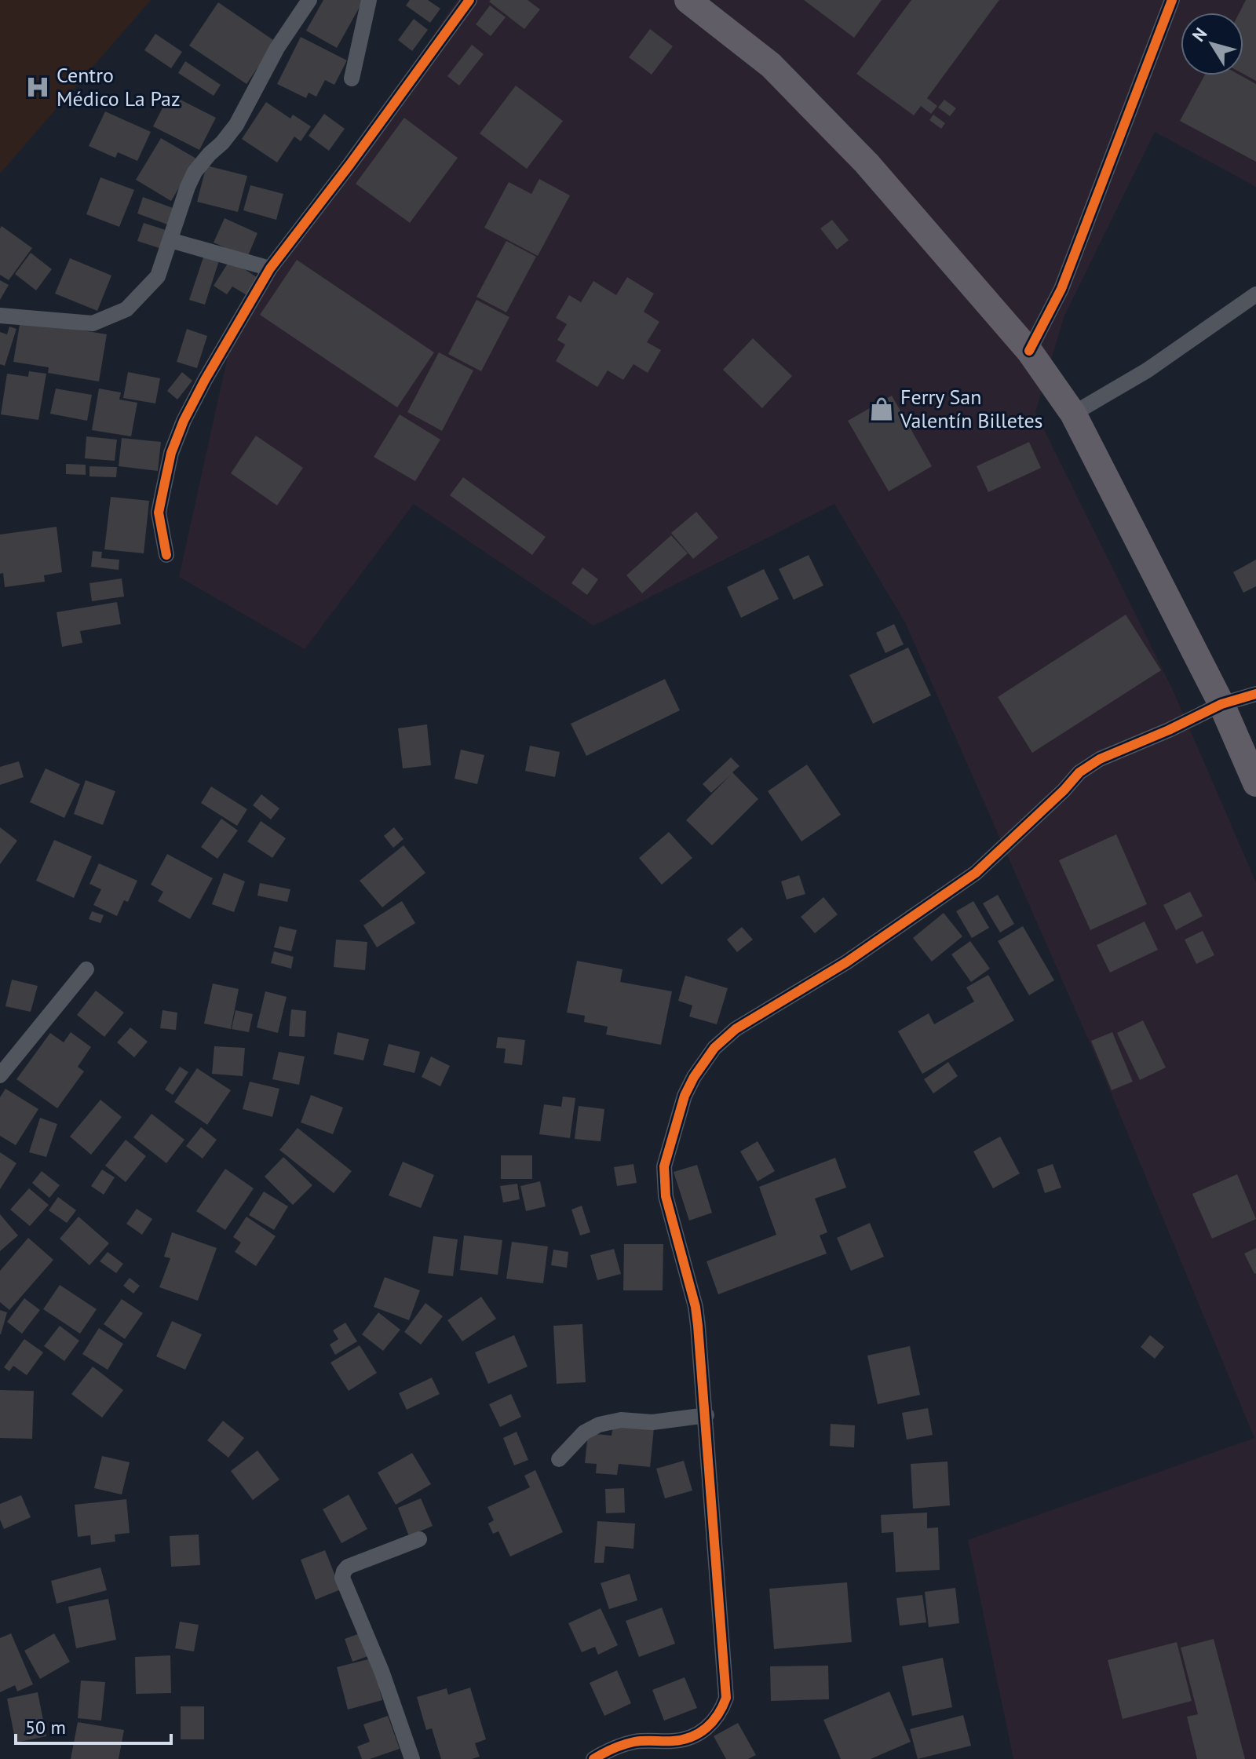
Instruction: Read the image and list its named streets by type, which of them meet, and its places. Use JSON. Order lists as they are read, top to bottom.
{
  "places": {
    "hospital": ["Centro Médico La Paz"],
    "shop": ["Ferry San Valentín Billetes"]
  },
  "scale_bar": "50 m",
  "north": "top left"
}
